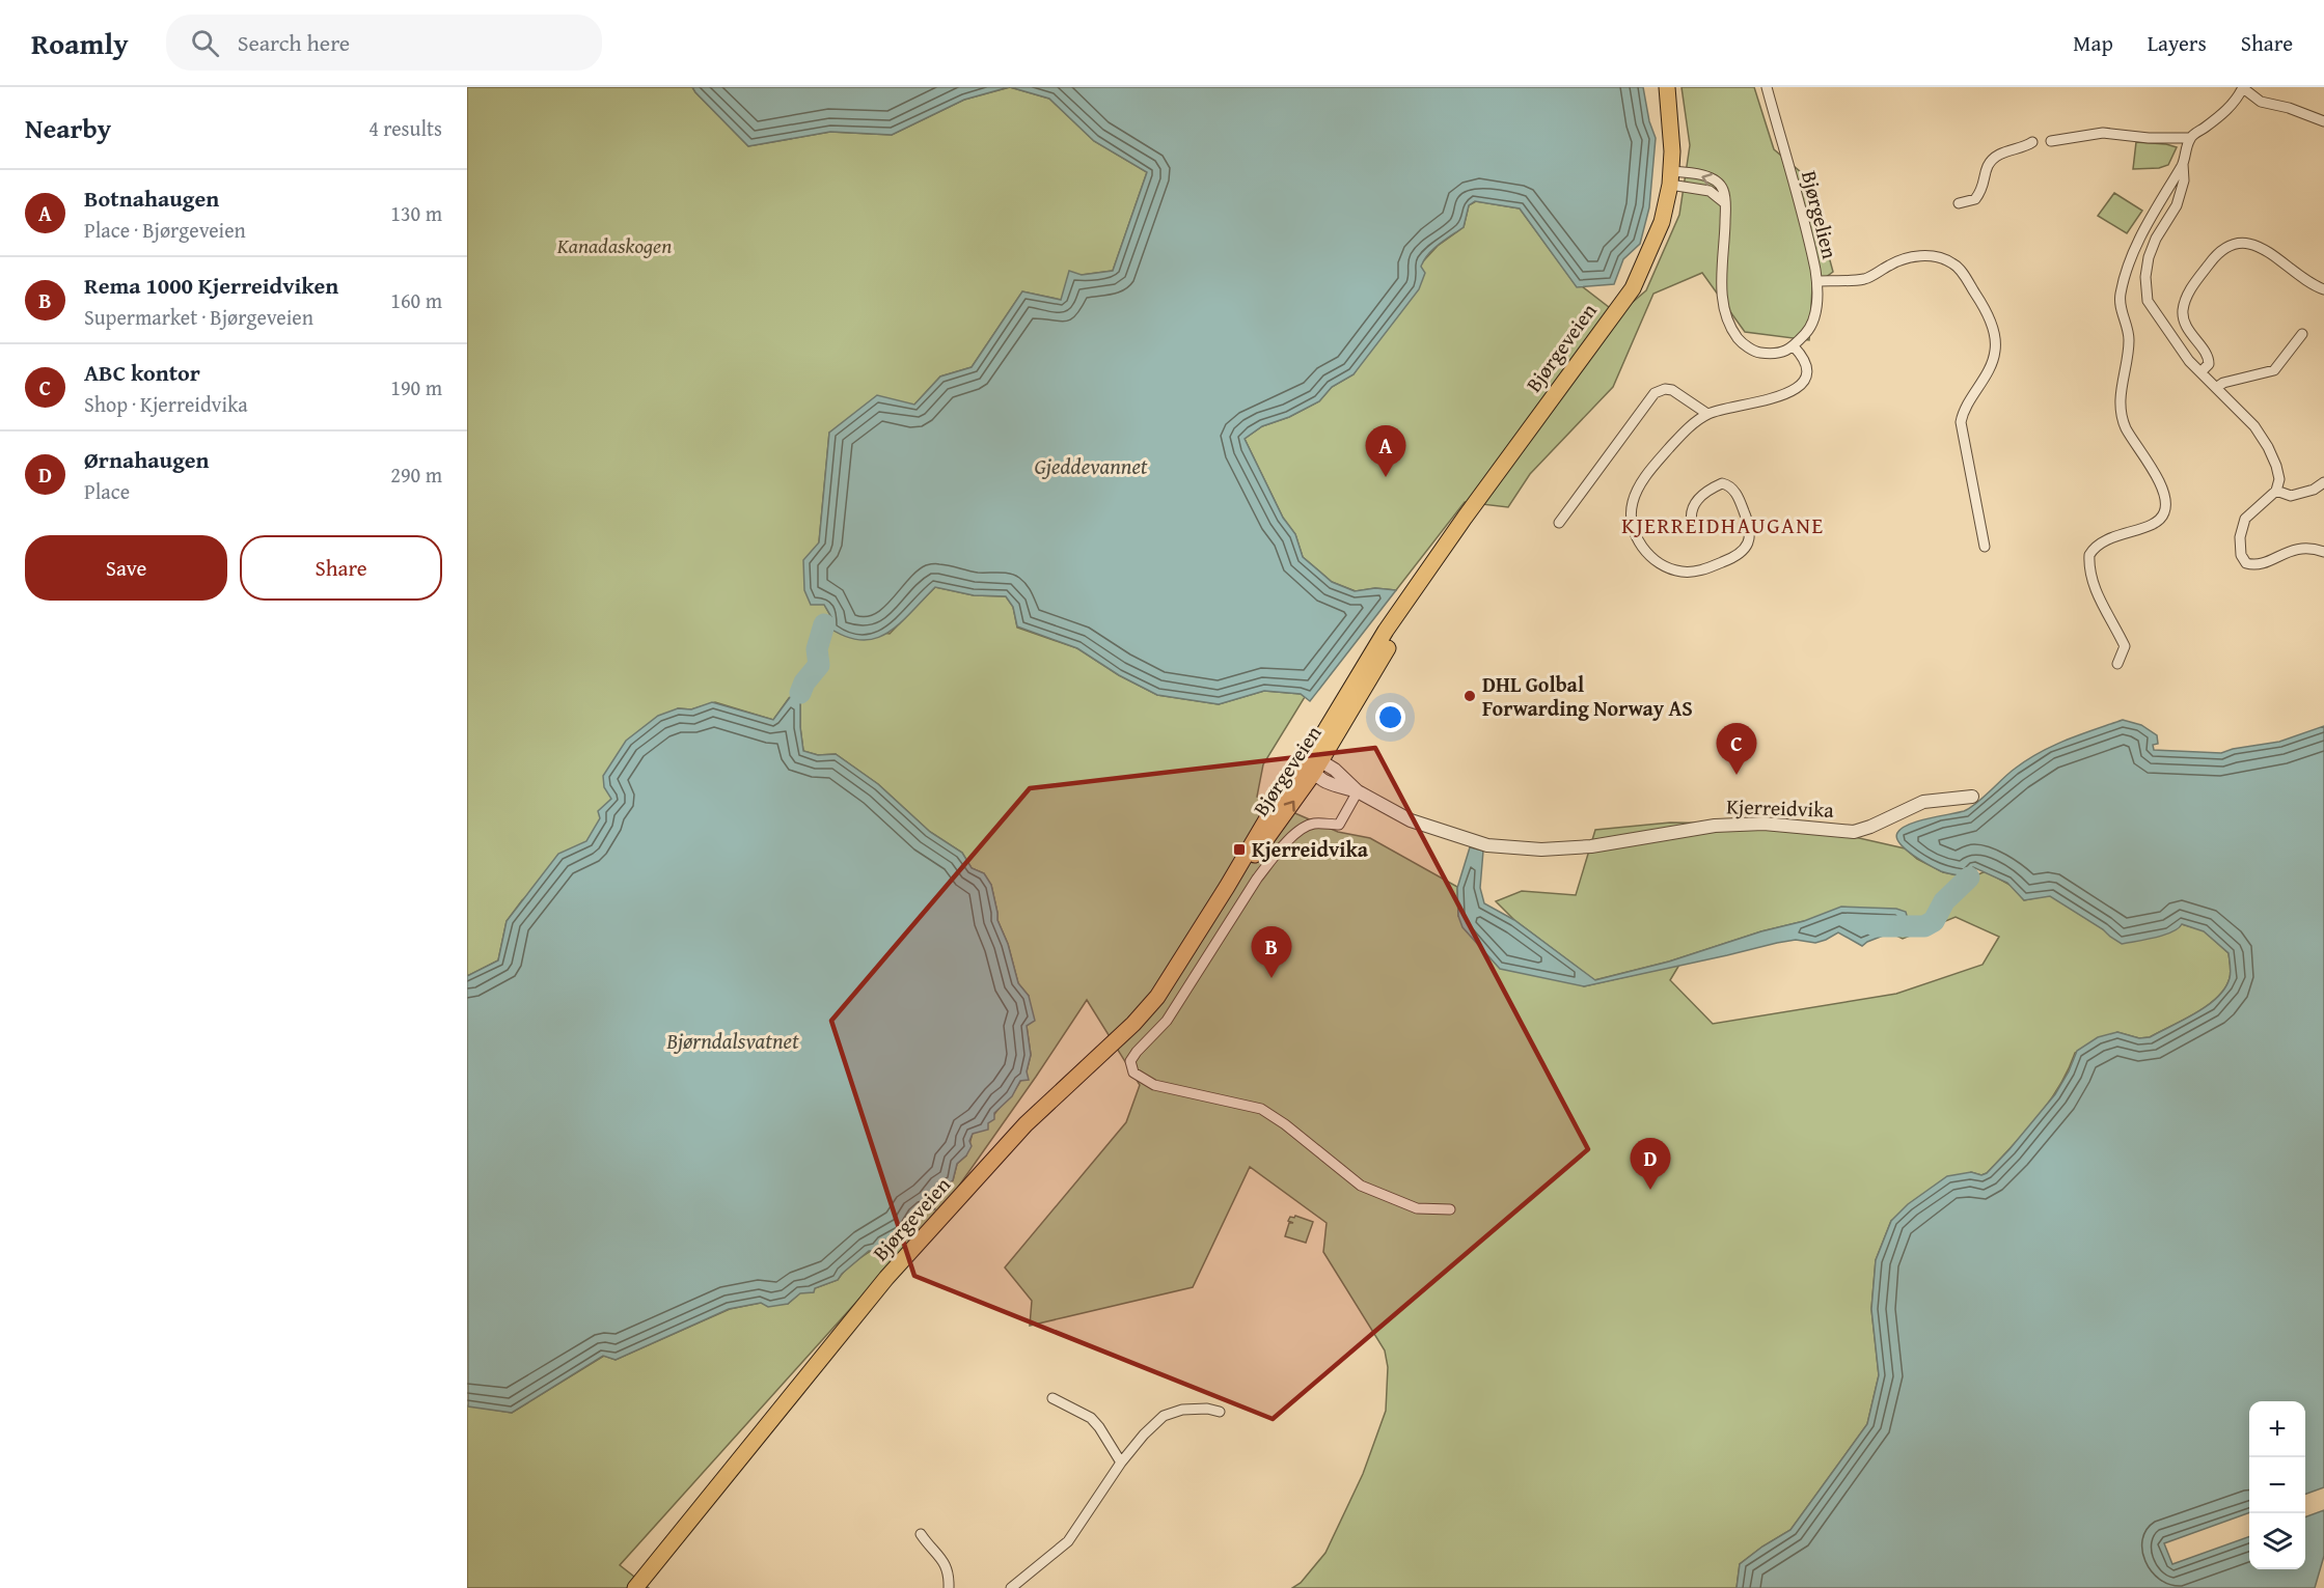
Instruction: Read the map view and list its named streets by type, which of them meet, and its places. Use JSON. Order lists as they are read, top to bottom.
{
  "streets": {
    "main road": ["Bjørgeveien"],
    "street": ["Bjørgelien", "Kjerreidvika"]
  },
  "crossings": [
    ["Bjørgeveien", "Kjerreidvika"]
  ],
  "districts": ["KJERREIDHAUGANE"],
  "water": ["Gjeddevannet", "Bjørndalsvatnet"],
  "parks": ["Kanadaskogen"],
  "places": {
    "other": ["DHL Golbal Forwarding Norway AS"],
    "transit": ["Kjerreidvika"]
  },
  "page": {
    "header": "Roamly",
    "search": "Search here",
    "nav": ["Map", "Layers", "Share"],
    "heading": ["Nearby", "4 results"],
    "list": [
      {
        "mark": "A",
        "name": "Botnahaugen",
        "note": "Place · Bjørgeveien",
        "value": "130 m"
      },
      {
        "mark": "B",
        "name": "Rema 1000 Kjerreidviken",
        "note": "Supermarket · Bjørgeveien",
        "value": "160 m"
      },
      {
        "mark": "C",
        "name": "ABC kontor",
        "note": "Shop · Kjerreidvika",
        "value": "190 m"
      },
      {
        "mark": "D",
        "name": "Ørnahaugen",
        "note": "Place",
        "value": "290 m"
      }
    ],
    "pins": [
      "A",
      "C",
      "B",
      "D"
    ],
    "buttons": ["Save", "Share"],
    "map_buttons": ["+", "−"]
  }
}
